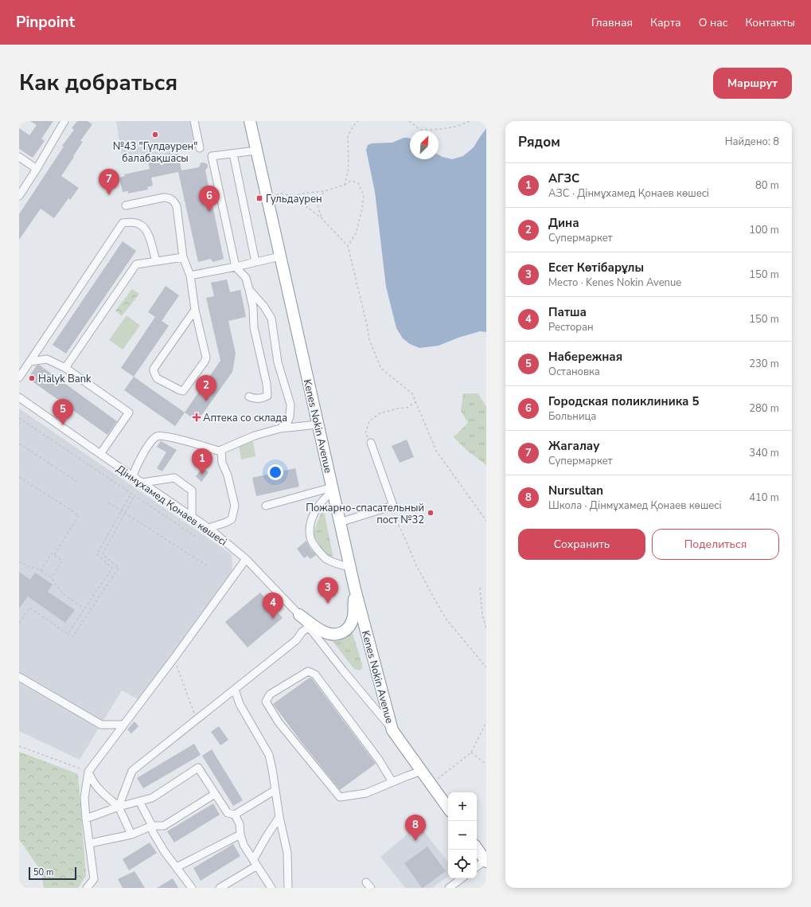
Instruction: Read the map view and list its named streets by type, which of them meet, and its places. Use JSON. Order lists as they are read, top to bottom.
{
  "streets": {
    "highway": ["Kenes Nokin Avenue", "Дінмұхамед Қонаев көшесі"]
  },
  "crossings": [
    ["Kenes Nokin Avenue", "Дінмұхамед Қонаев көшесі"]
  ],
  "places": {
    "other": ["№43 \"Гүлдәурен\" балабақшасы", "Halyk Bank", "Пожарно-спасательный пост №32"],
    "transit": ["Гульдаурен"],
    "health": ["Аптека со склада"]
  },
  "scale_bar": "50 m",
  "north": "top right",
  "page": {
    "header": "Pinpoint",
    "nav": [
      "Главная",
      "Карта",
      "О нас",
      "Контакты"
    ],
    "title": "Как добраться",
    "buttons": [
      "Маршрут",
      ["Сохранить", "Поделиться"]
    ],
    "heading": ["Рядом", "Найдено: 8"],
    "list": [
      {
        "mark": "1",
        "name": "АГЗС",
        "note": "АЗС · Дінмұхамед Қонаев көшесі",
        "value": "80 m"
      },
      {
        "mark": "2",
        "name": "Дина",
        "note": "Супермаркет",
        "value": "100 m"
      },
      {
        "mark": "3",
        "name": "Есет Көтібарұлы",
        "note": "Место · Kenes Nokin Avenue",
        "value": "150 m"
      },
      {
        "mark": "4",
        "name": "Патша",
        "note": "Ресторан",
        "value": "150 m"
      },
      {
        "mark": "5",
        "name": "Набережная",
        "note": "Остановка",
        "value": "230 m"
      },
      {
        "mark": "6",
        "name": "Городская поликлиника 5",
        "note": "Больница",
        "value": "280 m"
      },
      {
        "mark": "7",
        "name": "Жагалау",
        "note": "Супермаркет",
        "value": "340 m"
      },
      {
        "mark": "8",
        "name": "Nursultan",
        "note": "Школа · Дінмұхамед Қонаев көшесі",
        "value": "410 m"
      }
    ],
    "pins": [
      "7",
      "6",
      "2",
      "5",
      "1",
      "3",
      "4",
      "8"
    ],
    "map_buttons": ["+", "−"],
    "scale": "50 m"
  }
}
